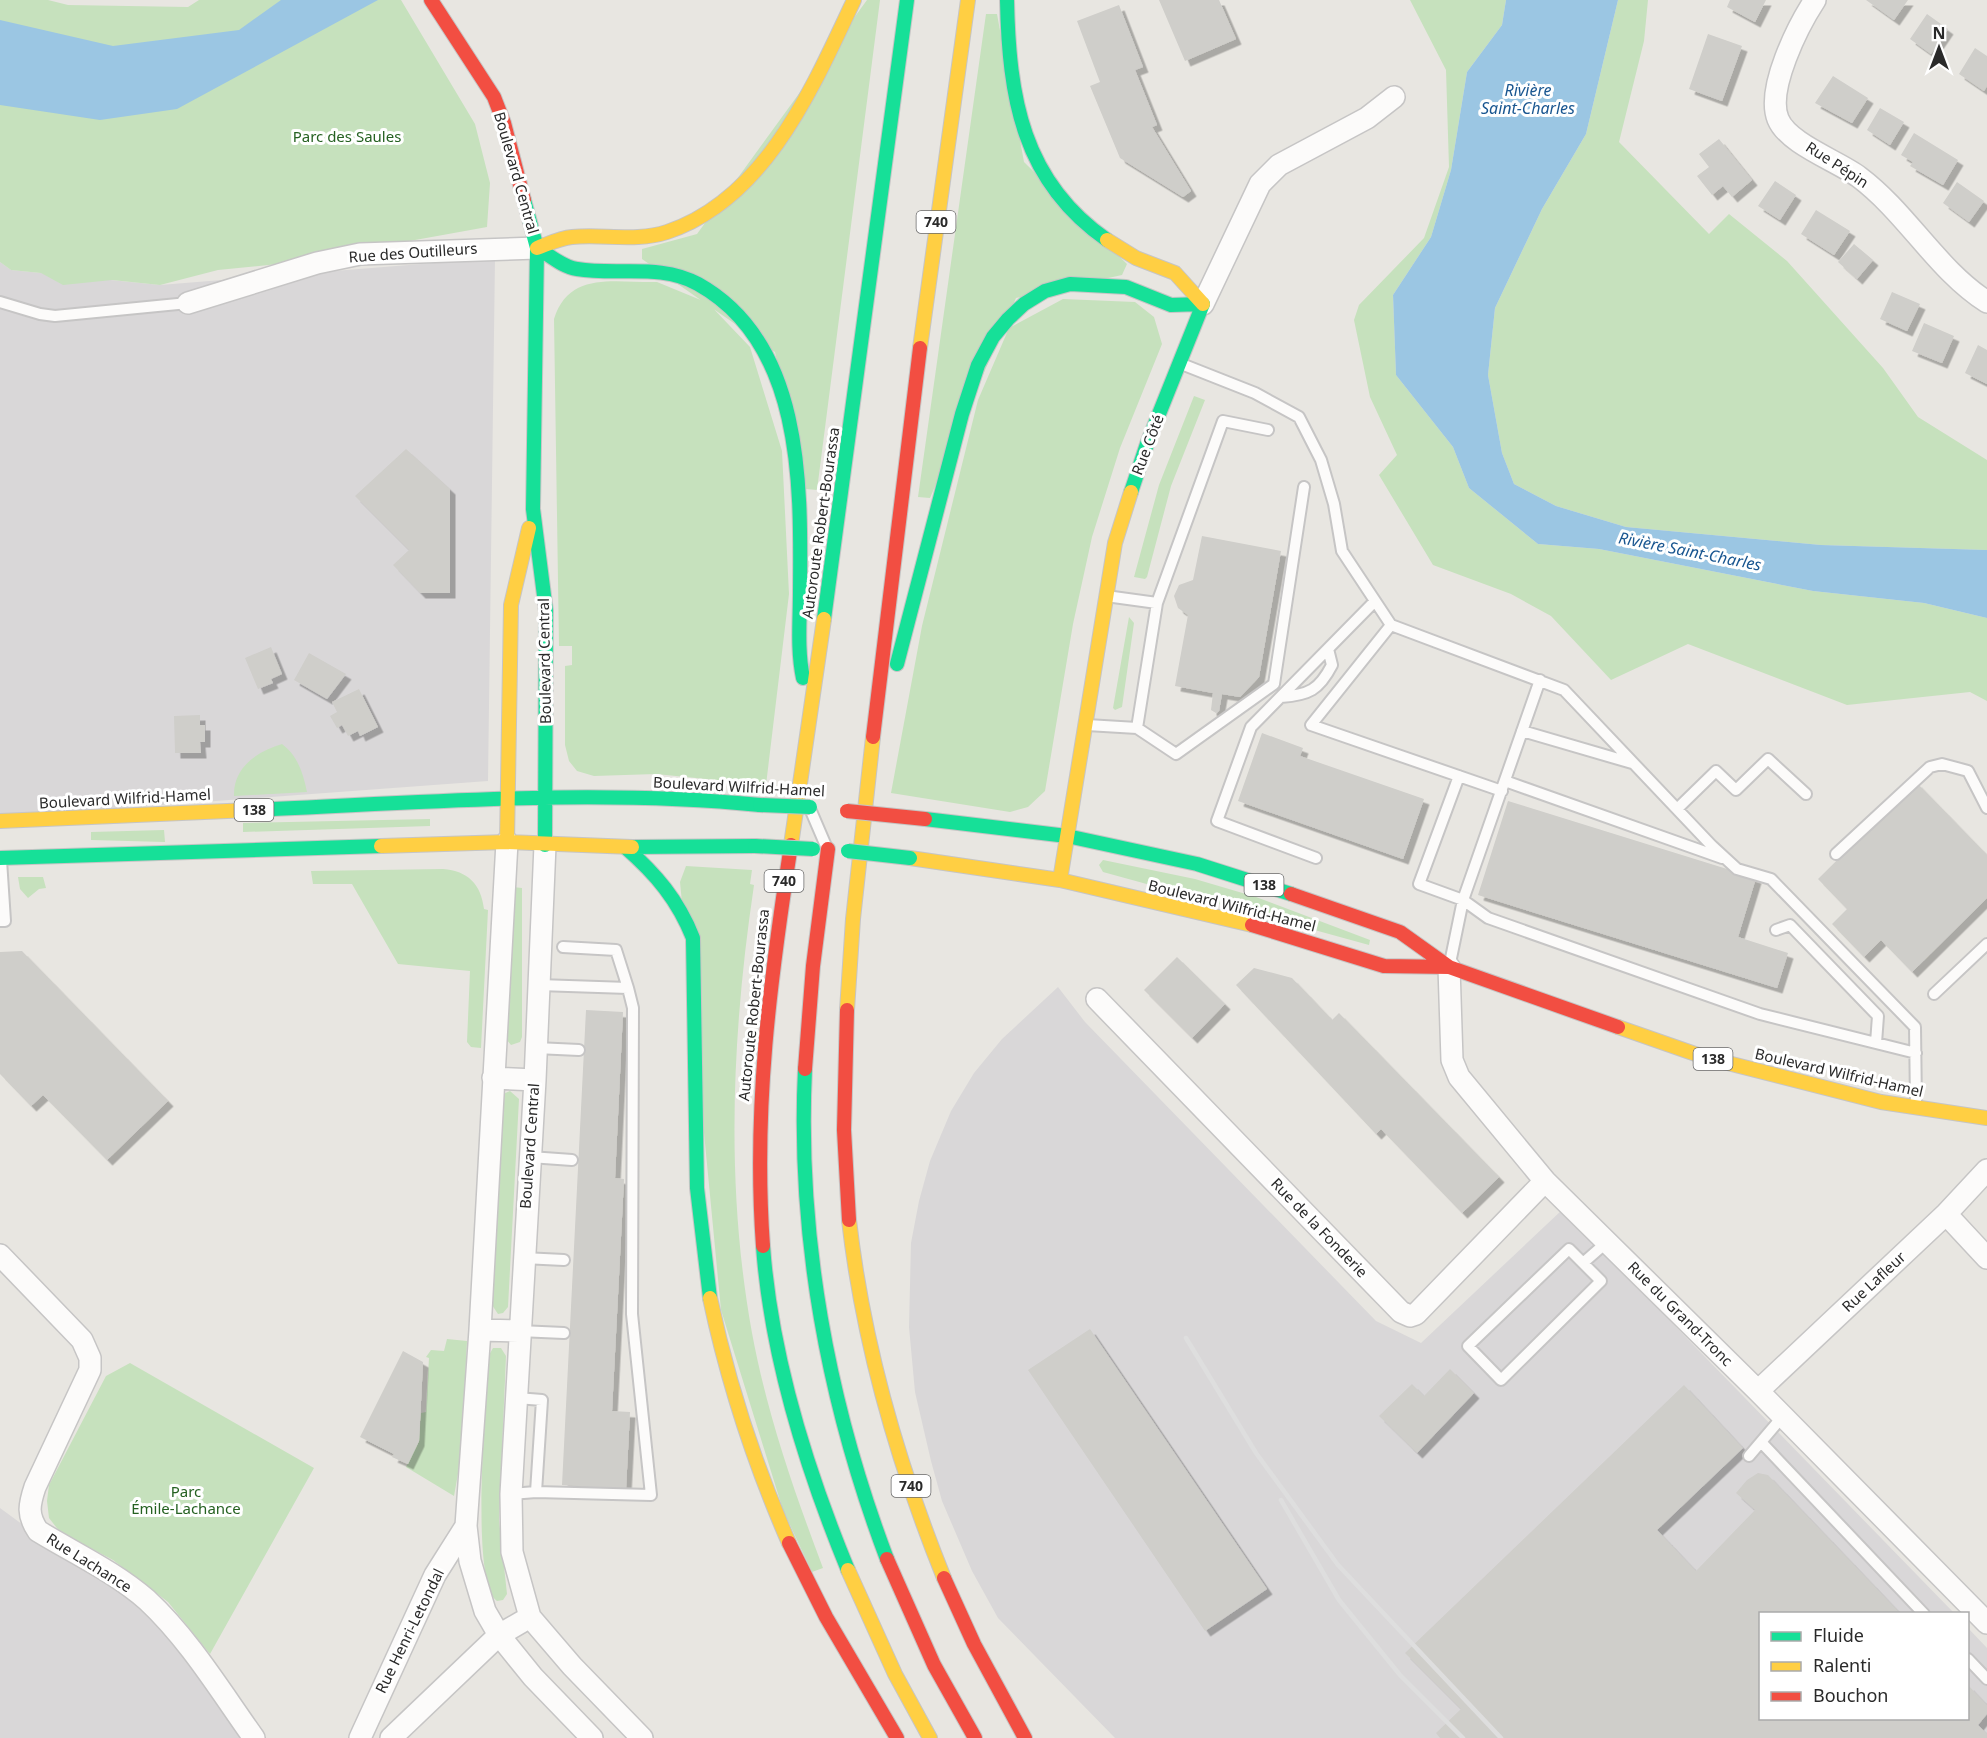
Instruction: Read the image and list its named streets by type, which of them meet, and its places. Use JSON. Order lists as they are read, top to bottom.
{
  "streets": {
    "main road": [
      "Boulevard Central",
      "740",
      "Rue Côté",
      "Autoroute Robert-Bourassa",
      "Boulevard Wilfrid-Hamel",
      "138"
    ],
    "street": [
      "Rue Pépin",
      "Rue des Outilleurs",
      "Rue de la Fonderie",
      "Rue Lafleur",
      "Rue du Grand-Tronc",
      "Rue Lachance",
      "Rue Henri-Letondal"
    ]
  },
  "crossings": [
    ["Boulevard Central", "Rue des Outilleurs"],
    ["Boulevard Central", "Boulevard Wilfrid-Hamel"],
    ["Boulevard Central", "Rue Henri-Letondal"],
    ["Rue Côté", "Boulevard Wilfrid-Hamel"],
    ["Boulevard Wilfrid-Hamel", "Rue du Grand-Tronc"],
    ["Rue de la Fonderie", "Rue du Grand-Tronc"],
    ["Rue Lafleur", "Rue du Grand-Tronc"]
  ],
  "water": ["Rivière Saint-Charles"],
  "parks": ["Parc des Saules", "Parc Émile-Lachance"],
  "legend": ["Fluide", "Ralenti", "Bouchon"],
  "north": "top"
}
